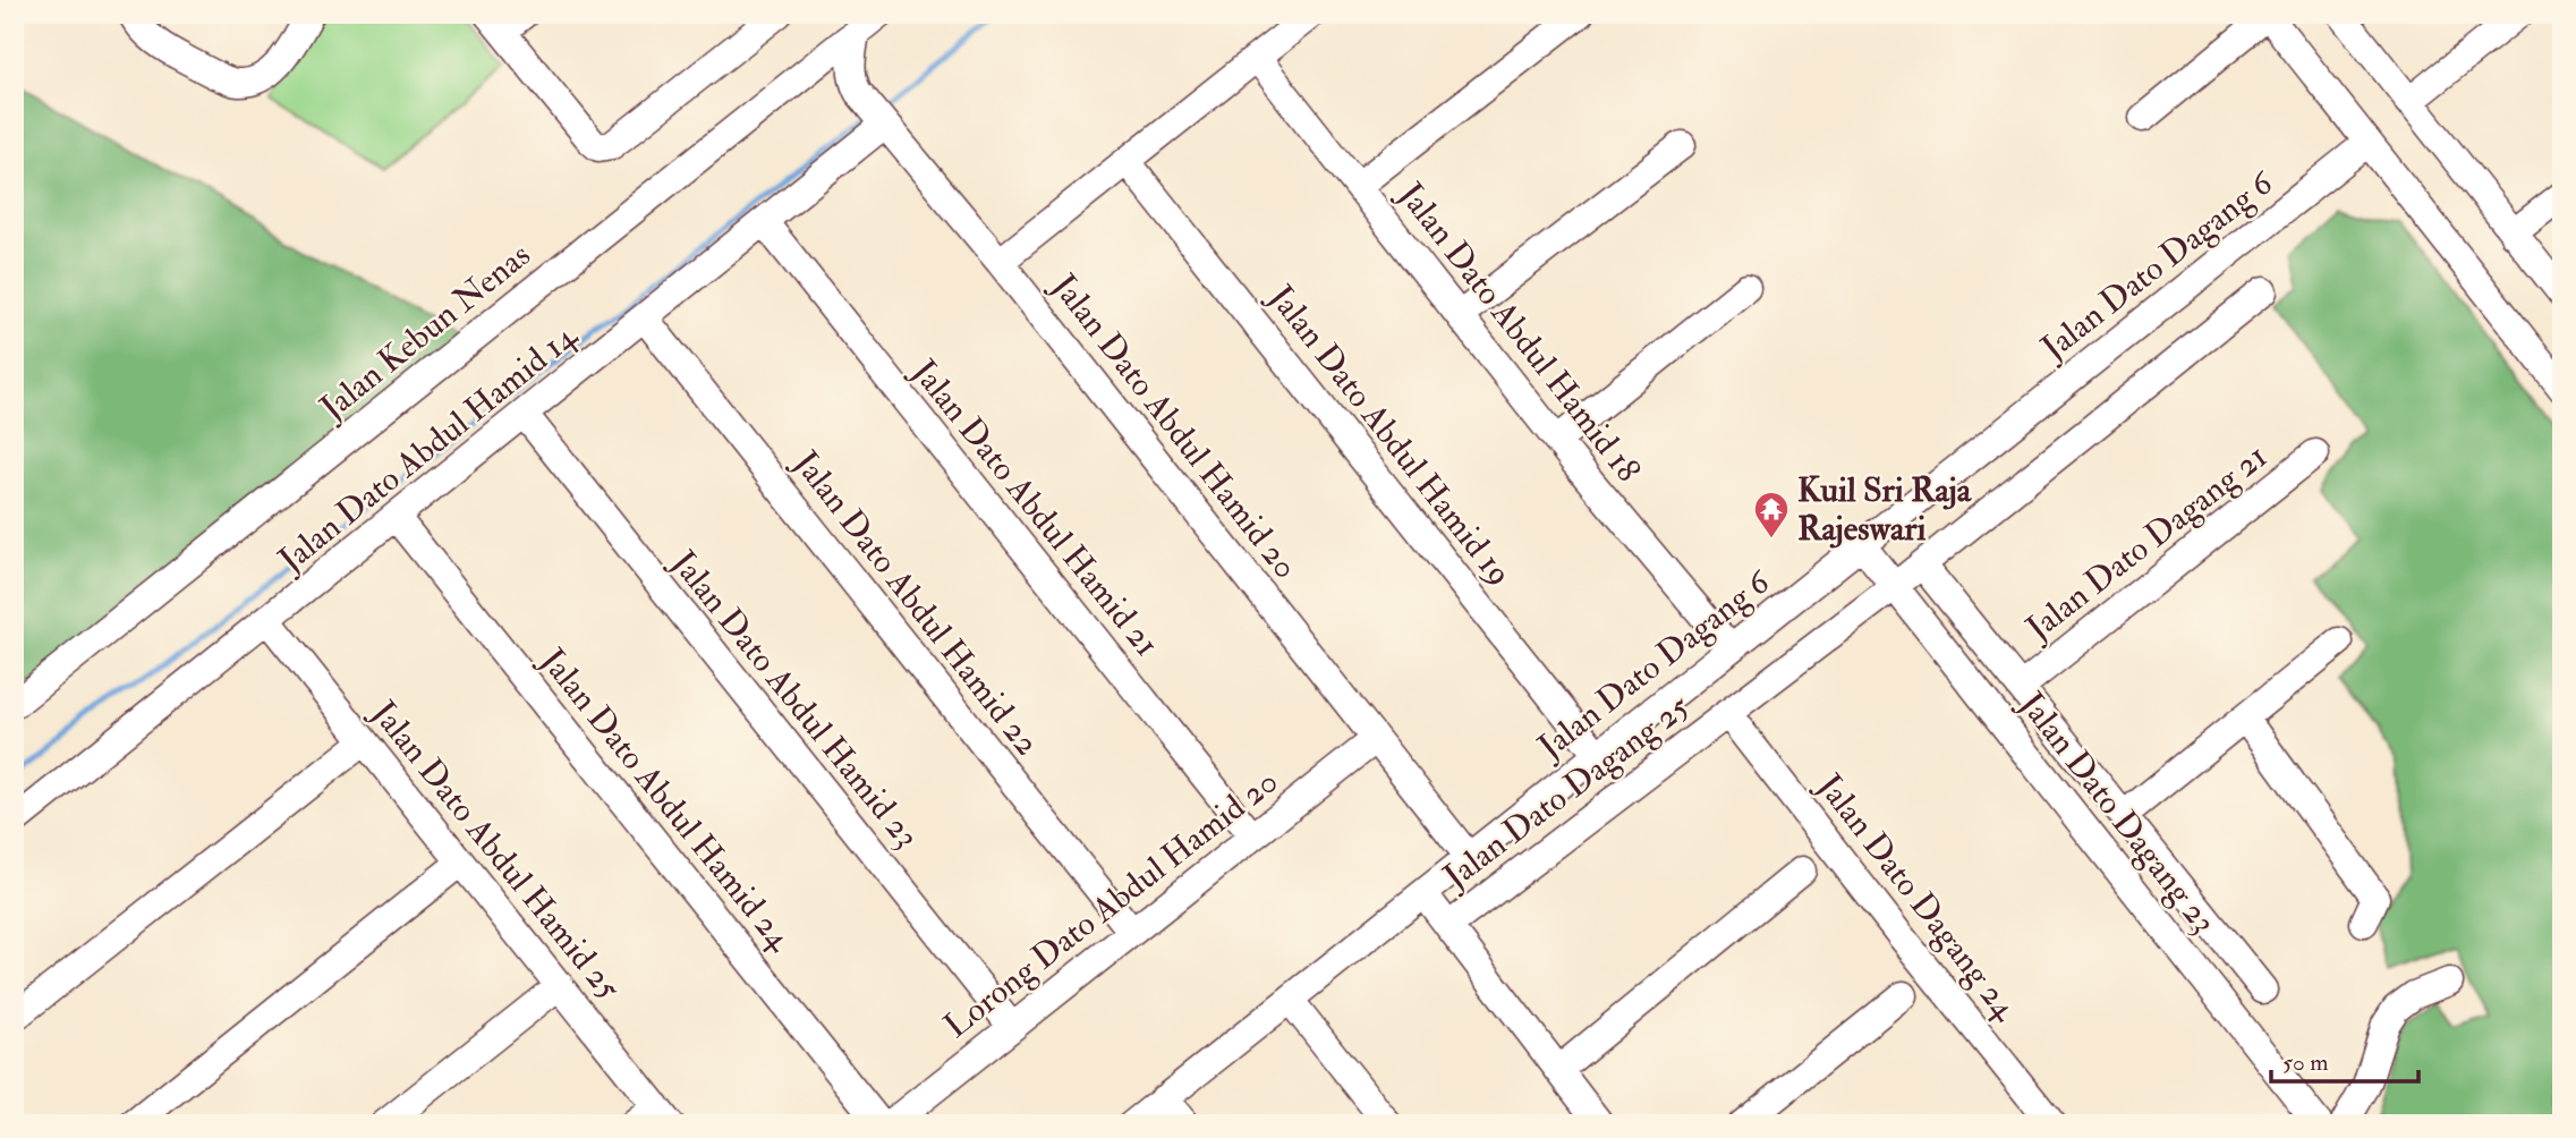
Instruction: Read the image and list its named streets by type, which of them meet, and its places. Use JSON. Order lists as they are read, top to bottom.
{
  "streets": {
    "street": [
      "Jalan Dato Dagang 6",
      "Jalan Kebun Nenas",
      "Jalan Dato Abdul Hamid 18",
      "Jalan Dato Abdul Hamid 20",
      "Jalan Dato Abdul Hamid 19",
      "Jalan Dato Abdul Hamid 14",
      "Jalan Dato Abdul Hamid 21",
      "Jalan Dato Dagang 21",
      "Jalan Dato Abdul Hamid 22",
      "Jalan Dato Abdul Hamid 23",
      "Jalan Dato Dagang 25",
      "Jalan Dato Abdul Hamid 24",
      "Jalan Dato Dagang 23",
      "Jalan Dato Abdul Hamid 25",
      "Jalan Dato Dagang 24",
      "Lorong Dato Abdul Hamid 20"
    ]
  },
  "crossings": [
    ["Jalan Dato Dagang 6", "Jalan Dato Abdul Hamid 18"],
    ["Jalan Dato Dagang 6", "Jalan Dato Abdul Hamid 20"],
    ["Jalan Dato Dagang 6", "Jalan Dato Abdul Hamid 19"],
    ["Jalan Dato Dagang 6", "Jalan Dato Dagang 23"],
    ["Jalan Kebun Nenas", "Jalan Dato Abdul Hamid 20"],
    ["Jalan Dato Abdul Hamid 20", "Jalan Dato Abdul Hamid 14"],
    ["Jalan Dato Abdul Hamid 20", "Lorong Dato Abdul Hamid 20"],
    ["Jalan Dato Abdul Hamid 14", "Jalan Dato Abdul Hamid 21"],
    ["Jalan Dato Abdul Hamid 14", "Jalan Dato Abdul Hamid 22"],
    ["Jalan Dato Abdul Hamid 14", "Jalan Dato Abdul Hamid 23"],
    ["Jalan Dato Abdul Hamid 14", "Jalan Dato Abdul Hamid 24"],
    ["Jalan Dato Abdul Hamid 14", "Jalan Dato Abdul Hamid 25"],
    ["Jalan Dato Abdul Hamid 21", "Lorong Dato Abdul Hamid 20"],
    ["Jalan Dato Dagang 21", "Jalan Dato Dagang 23"],
    ["Jalan Dato Abdul Hamid 22", "Lorong Dato Abdul Hamid 20"],
    ["Jalan Dato Abdul Hamid 23", "Lorong Dato Abdul Hamid 20"],
    ["Jalan Dato Dagang 25", "Jalan Dato Dagang 23"],
    ["Jalan Dato Dagang 25", "Jalan Dato Dagang 24"]
  ],
  "places": {
    "temple": ["Kuil Sri Raja Rajeswari"]
  },
  "scale_bar": "50 m"
}
